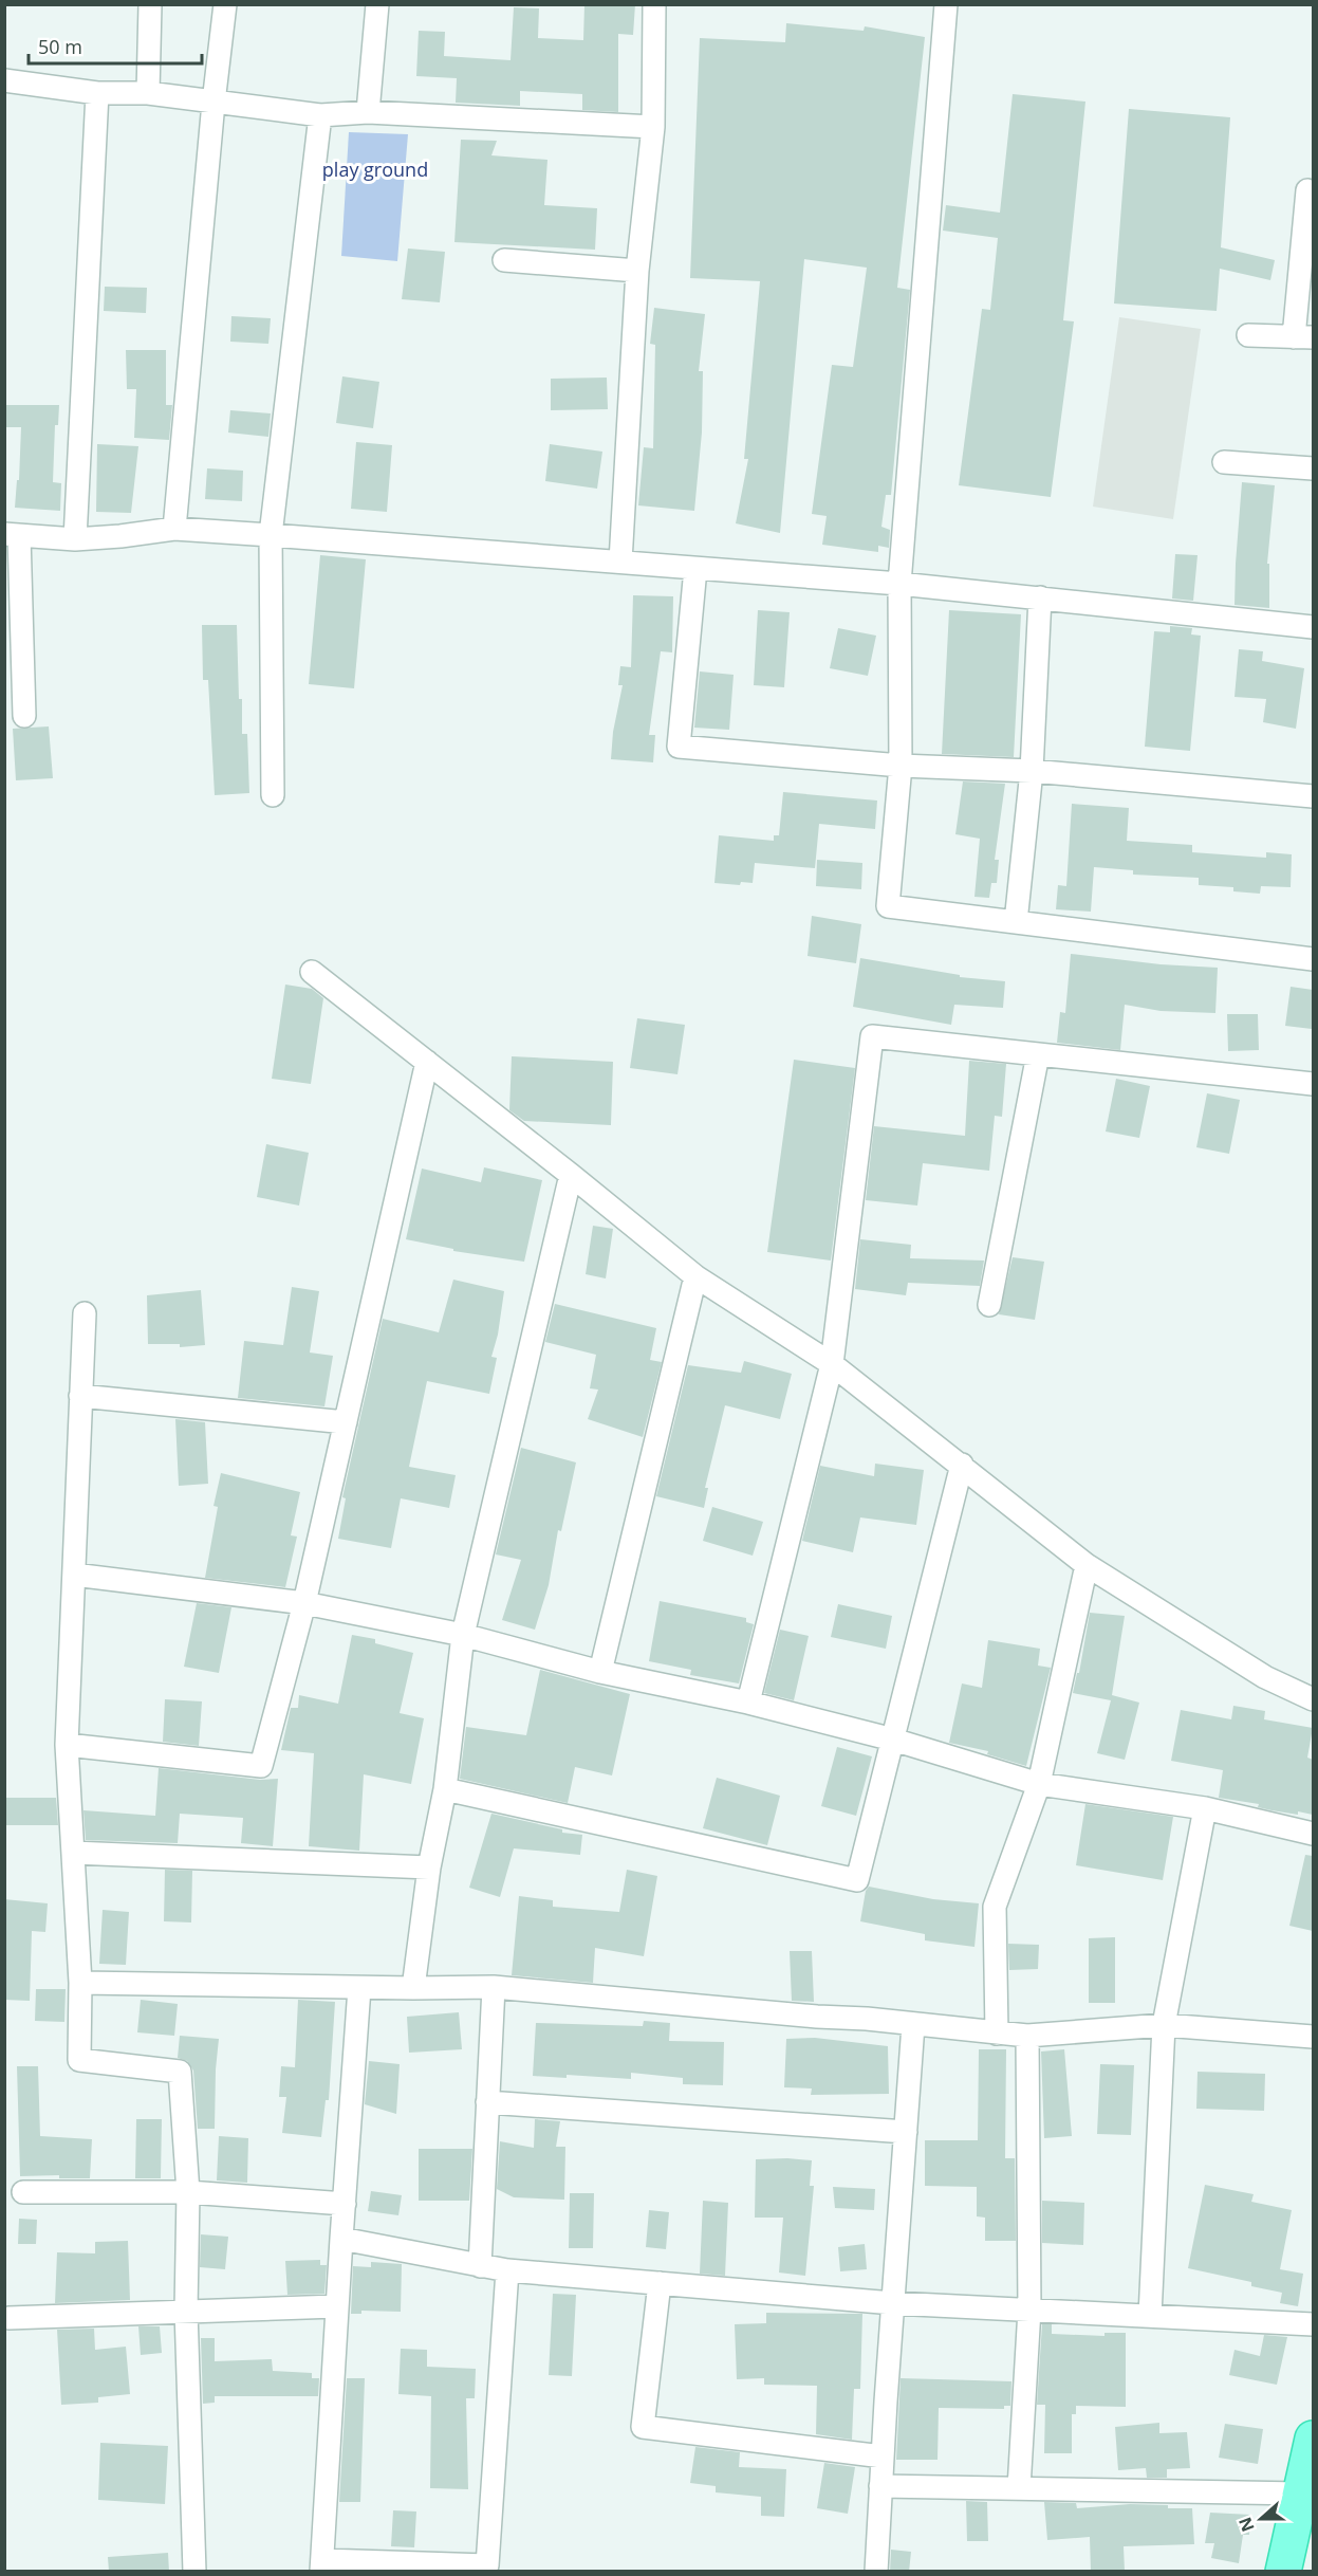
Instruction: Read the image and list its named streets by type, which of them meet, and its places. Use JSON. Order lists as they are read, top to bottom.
{
  "parks": ["play ground"],
  "scale_bar": "50 m",
  "north": "left"
}
